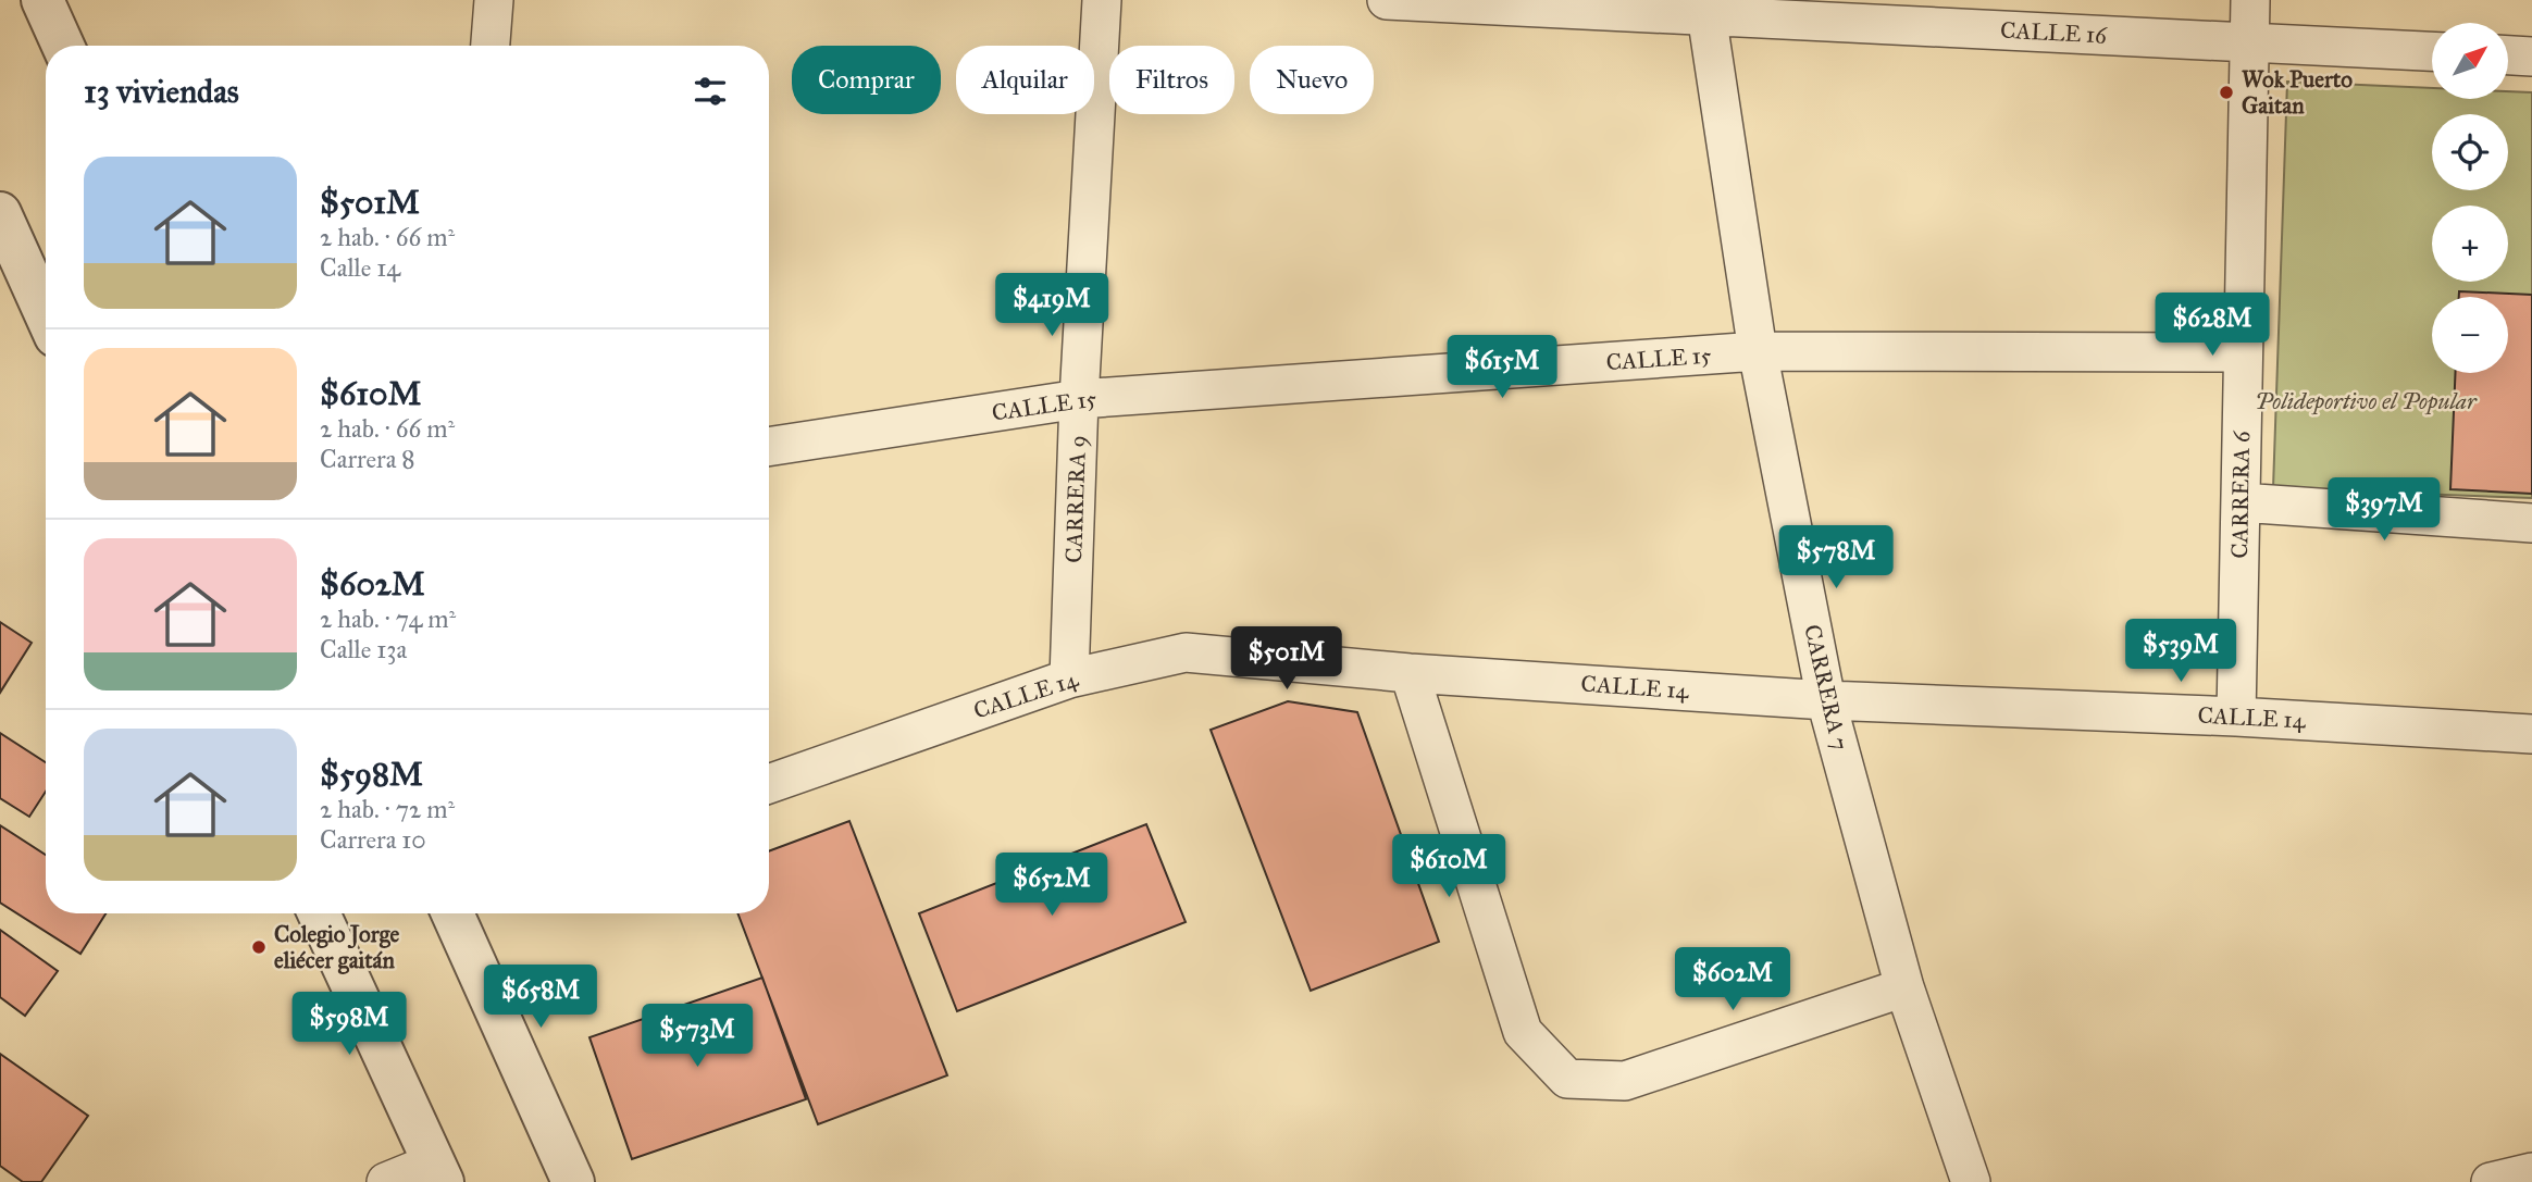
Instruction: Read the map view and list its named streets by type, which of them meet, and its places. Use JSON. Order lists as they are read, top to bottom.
{
  "streets": {
    "street": [
      "CALLE 16",
      "CALLE 15",
      "CARRERA 6",
      "CARRERA 9",
      "CALLE 14",
      "CARRERA 7"
    ]
  },
  "crossings": [
    ["CALLE 16", "CARRERA 6"],
    ["CALLE 16", "CARRERA 7"],
    ["CALLE 15", "CARRERA 6"],
    ["CALLE 15", "CARRERA 9"],
    ["CALLE 15", "CARRERA 7"],
    ["CARRERA 6", "CALLE 14"],
    ["CARRERA 9", "CALLE 14"],
    ["CALLE 14", "CARRERA 7"]
  ],
  "parks": ["Polideportivo el Popular"],
  "places": ["Wok Puerto Gaitan", "Colegio Jorge eliécer gaitán"],
  "north": "top right",
  "page": {
    "map_buttons": ["+", "−"],
    "chip": [
      "Comprar",
      "Alquilar",
      "Filtros",
      "Nuevo"
    ],
    "heading": "13 viviendas",
    "list": [
      {
        "name": "$501M",
        "note": "2 hab. · 66 m² · Calle 14"
      },
      {
        "name": "$610M",
        "note": "2 hab. · 66 m² · Carrera 8"
      },
      {
        "name": "$602M",
        "note": "2 hab. · 74 m² · Calle 13a"
      },
      {
        "name": "$598M",
        "note": "2 hab. · 72 m² · Carrera 10"
      }
    ],
    "price": [
      "$419M",
      "$628M",
      "$615M",
      "$397M",
      "$578M",
      "$539M",
      "$501M",
      "$610M",
      "$652M",
      "$602M",
      "$658M",
      "$598M",
      "$573M"
    ]
  }
}
